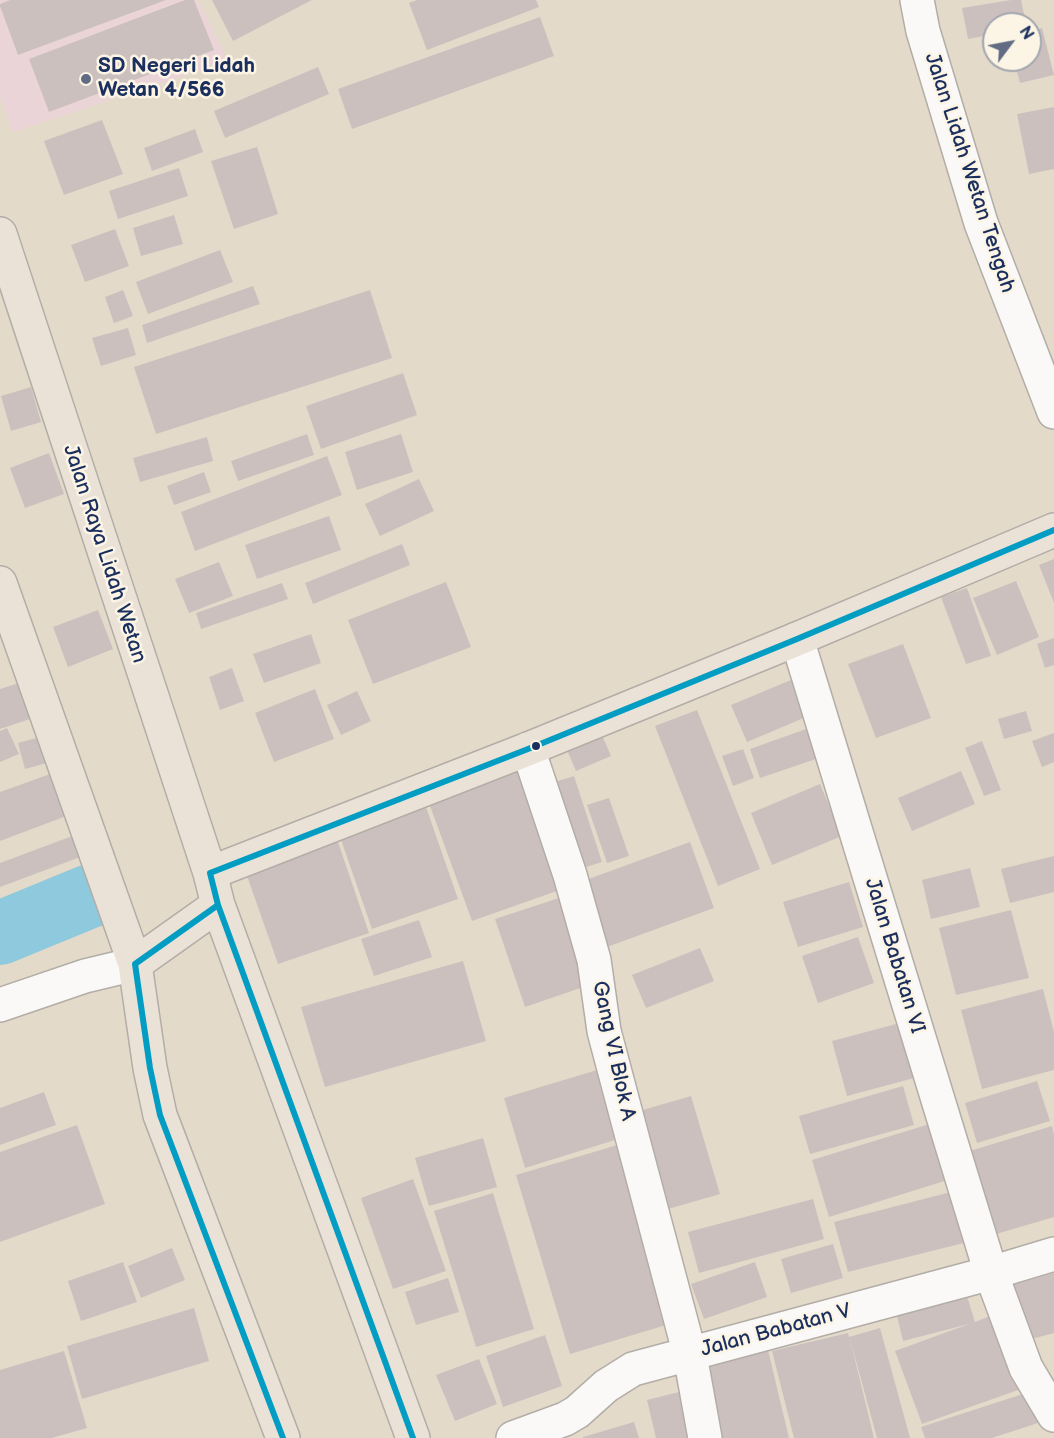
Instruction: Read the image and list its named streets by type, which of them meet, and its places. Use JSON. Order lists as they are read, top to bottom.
{
  "streets": {
    "main road": ["Jalan Raya Lidah Wetan"],
    "street": [
      "Jalan Lidah Wetan Tengah",
      "Jalan Babatan VI",
      "Gang VI Blok A",
      "Jalan Babatan V"
    ]
  },
  "crossings": [
    ["Jalan Babatan VI", "Jalan Babatan V"],
    ["Gang VI Blok A", "Jalan Babatan V"]
  ],
  "places": ["SD Negeri Lidah Wetan 4/566"],
  "north": "top right"
}
